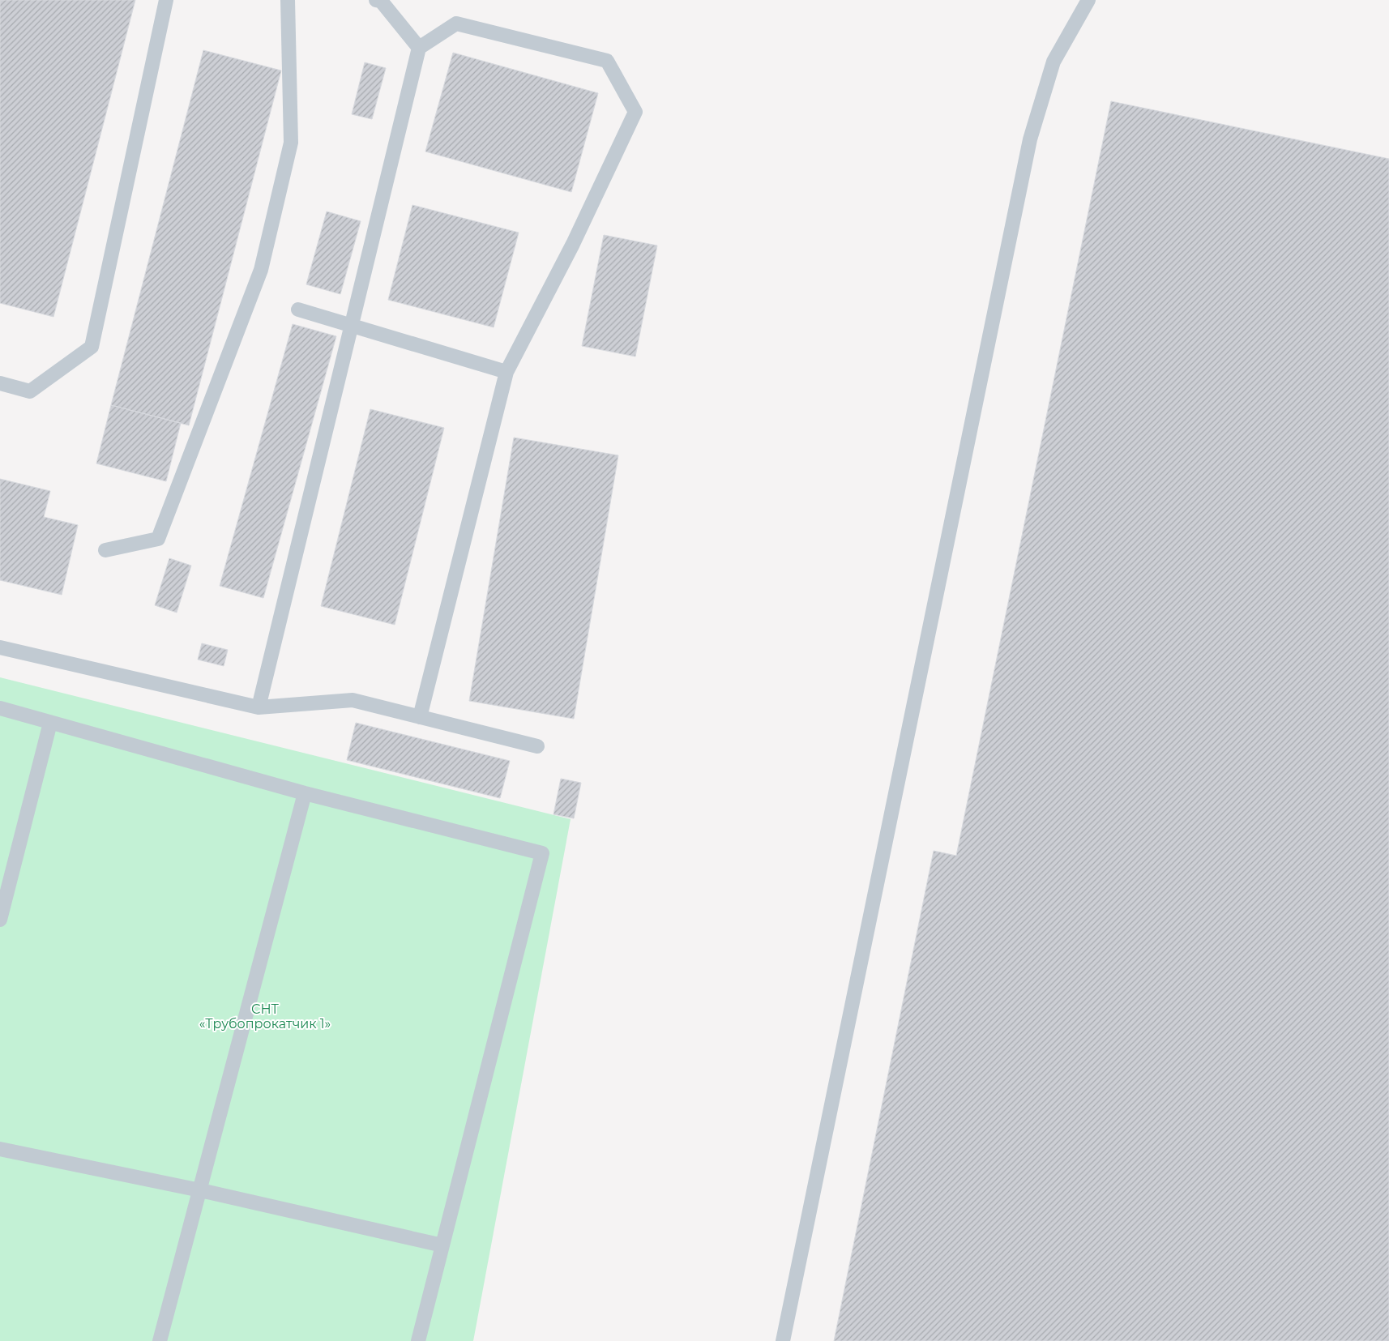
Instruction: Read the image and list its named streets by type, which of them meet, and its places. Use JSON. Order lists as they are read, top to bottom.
{
  "parks": ["СНТ «Трубопрокатчик 1»"]
}
